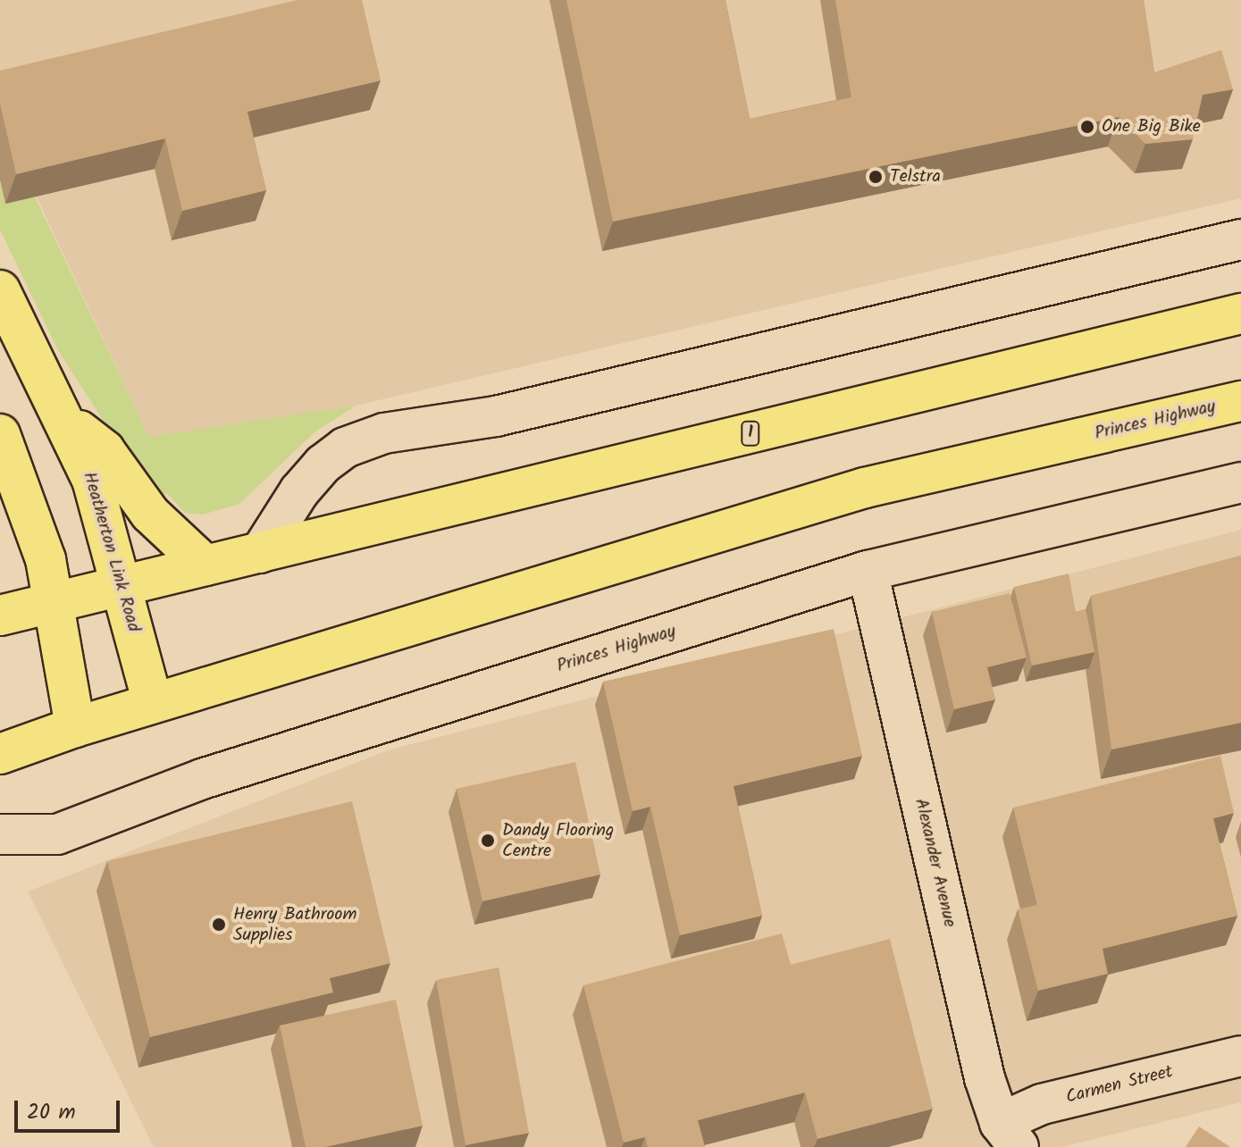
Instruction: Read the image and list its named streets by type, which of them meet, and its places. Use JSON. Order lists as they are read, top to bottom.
{
  "streets": {
    "main road": ["Princes Highway", "1", "Heatherton Link Road"],
    "street": ["Alexander Avenue", "Carmen Street"]
  },
  "crossings": [
    ["Princes Highway", "Heatherton Link Road"],
    ["Princes Highway", "Alexander Avenue"],
    ["1", "Heatherton Link Road"],
    ["Alexander Avenue", "Carmen Street"]
  ],
  "places": [
    "One Big Bike",
    "Telstra",
    "Dandy Flooring Centre",
    "Henry Bathroom Supplies"
  ],
  "scale_bar": "20 m"
}
